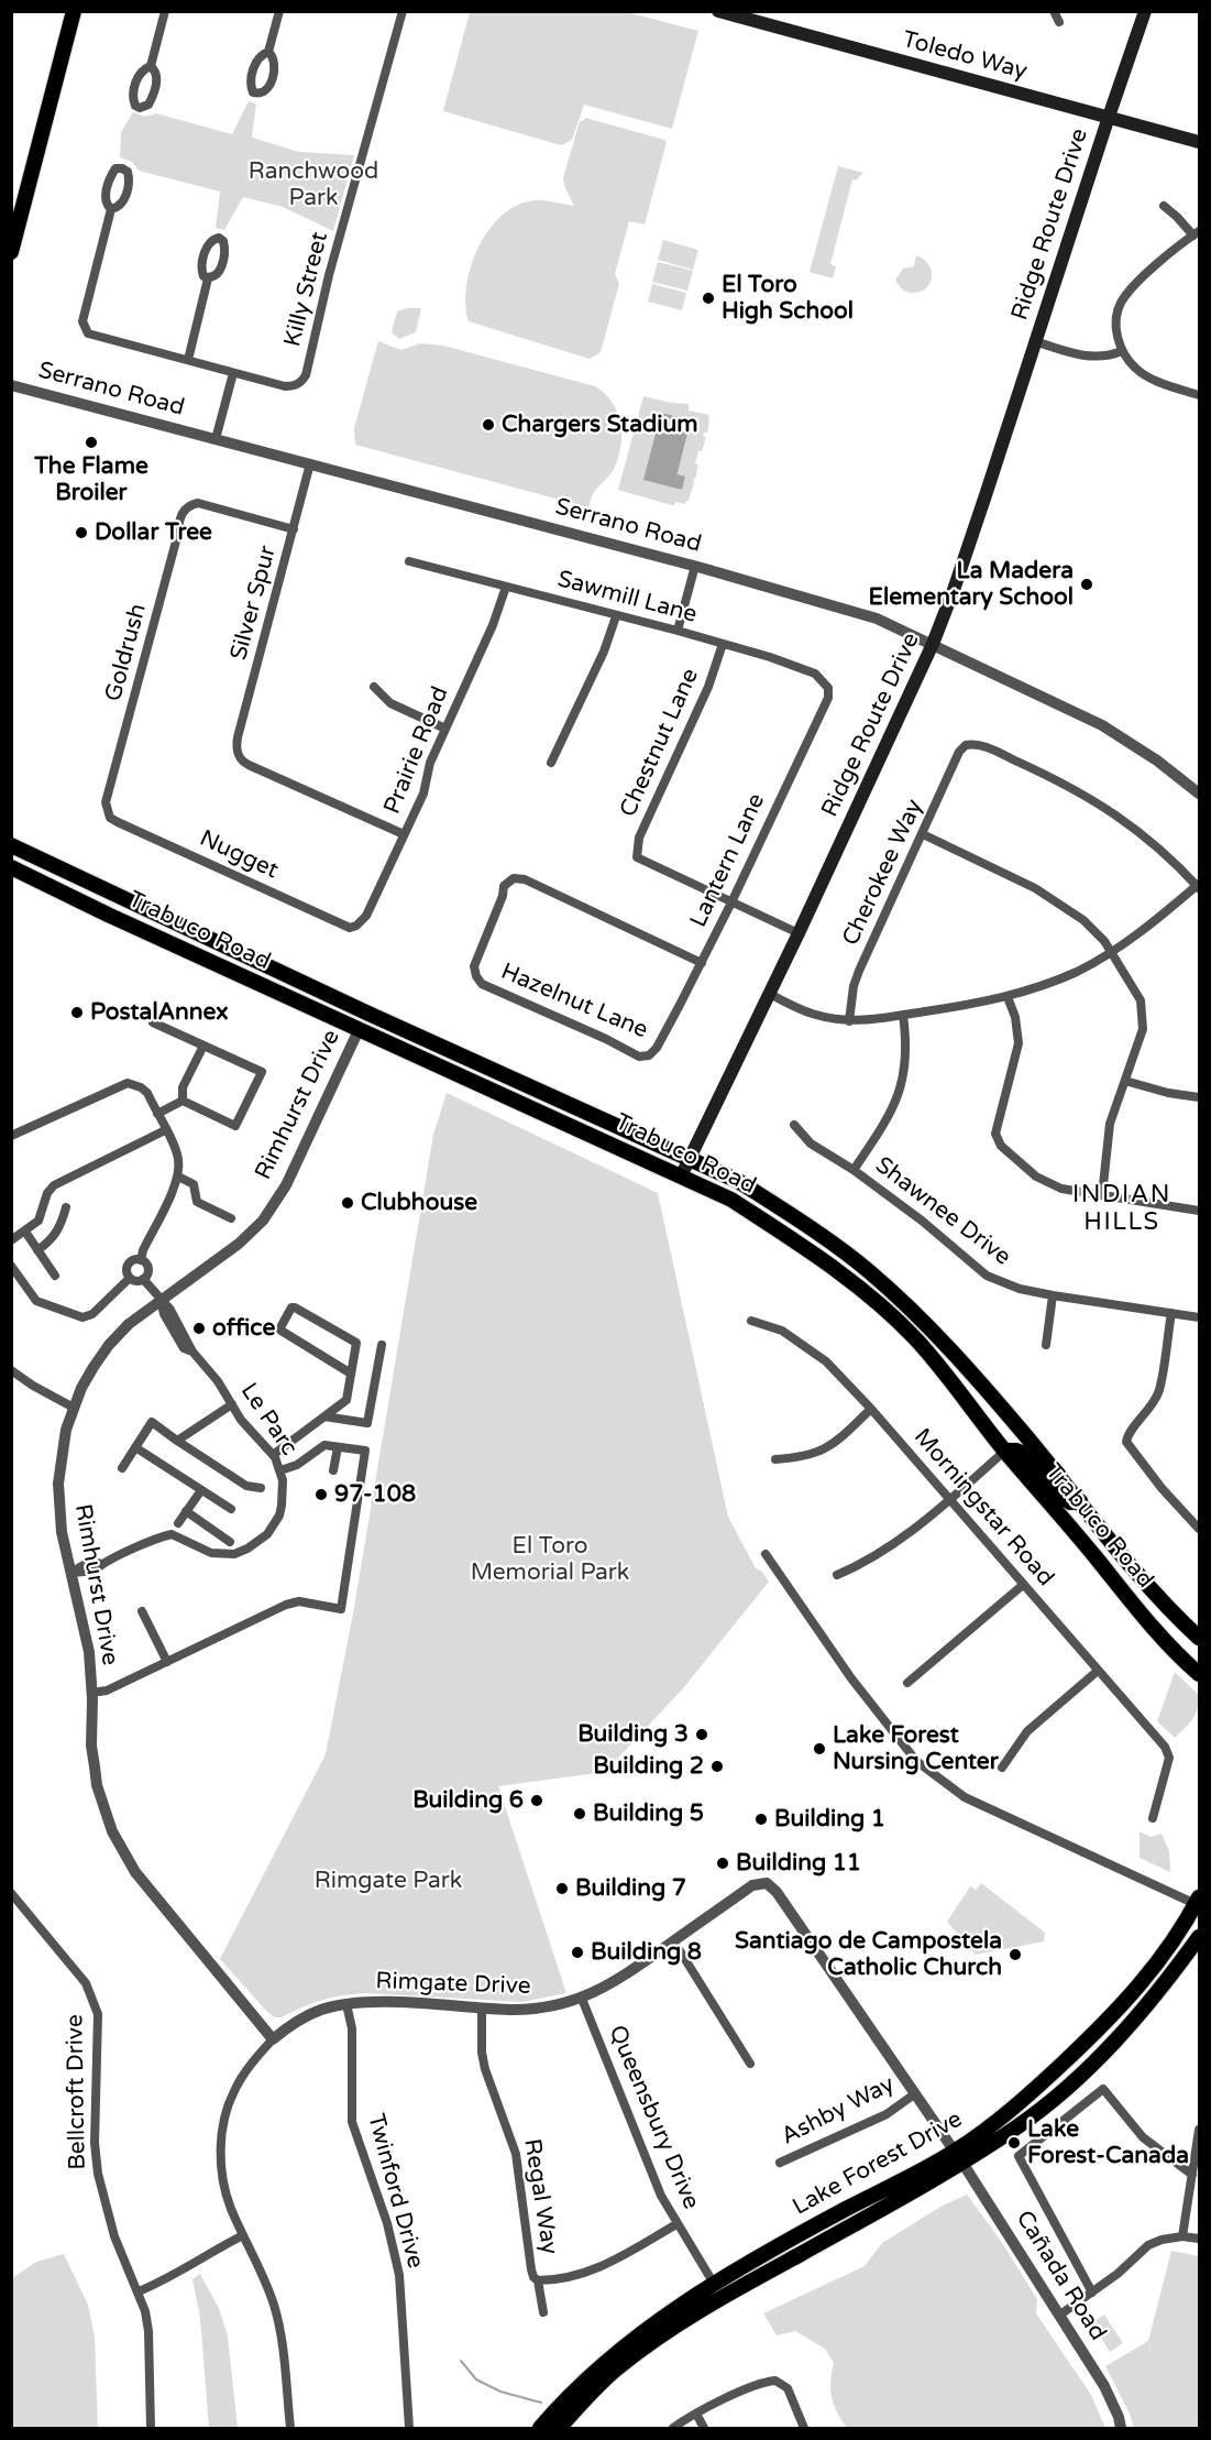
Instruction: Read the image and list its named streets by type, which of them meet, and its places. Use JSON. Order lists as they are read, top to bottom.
{
  "streets": {
    "main road": [
      "Toledo Way",
      "Ridge Route Drive",
      "Trabuco Road",
      "Lake Forest Drive"
    ],
    "street": [
      "Killy Street",
      "Serrano Road",
      "Sawmill Lane",
      "Silver Spur",
      "Goldrush",
      "Chestnut Lane",
      "Prairie Road",
      "Nugget",
      "Lantern Lane",
      "Cherokee Way",
      "Hazelnut Lane",
      "Rimhurst Drive",
      "Shawnee Drive",
      "Le Parc",
      "Morningstar Road",
      "Rimgate Drive",
      "Bellcroft Drive",
      "Ashby Way",
      "Queensbury Drive",
      "Twinford Drive",
      "Regal Way",
      "Cañada Road"
    ]
  },
  "crossings": [
    ["Toledo Way", "Ridge Route Drive"],
    ["Ridge Route Drive", "Serrano Road"],
    ["Ridge Route Drive", "Trabuco Road"],
    ["Serrano Road", "Silver Spur"],
    ["Sawmill Lane", "Chestnut Lane"],
    ["Sawmill Lane", "Prairie Road"],
    ["Sawmill Lane", "Lantern Lane"],
    ["Silver Spur", "Goldrush"],
    ["Silver Spur", "Prairie Road"],
    ["Goldrush", "Nugget"],
    ["Chestnut Lane", "Lantern Lane"],
    ["Prairie Road", "Nugget"],
    ["Lantern Lane", "Hazelnut Lane"],
    ["Trabuco Road", "Rimhurst Drive"],
    ["Rimhurst Drive", "Le Parc"],
    ["Rimhurst Drive", "Rimgate Drive"],
    ["Rimgate Drive", "Queensbury Drive"],
    ["Rimgate Drive", "Twinford Drive"],
    ["Rimgate Drive", "Regal Way"],
    ["Rimgate Drive", "Cañada Road"],
    ["Ashby Way", "Cañada Road"],
    ["Queensbury Drive", "Lake Forest Drive"],
    ["Lake Forest Drive", "Cañada Road"]
  ],
  "districts": ["INDIAN HILLS"],
  "parks": ["Ranchwood Park", "El Toro Memorial Park", "Rimgate Park"],
  "places": [
    "El Toro High School",
    "Chargers Stadium",
    "The Flame Broiler",
    "Dollar Tree",
    "La Madera Elementary School",
    "PostalAnnex",
    "Clubhouse",
    "office",
    "97-108",
    "Building 3",
    "Lake Forest Nursing Center",
    "Building 2",
    "Building 6",
    "Building 5",
    "Building 1",
    "Building 11",
    "Building 7",
    "Building 8",
    "Santiago de Campostela Catholic Church",
    "Lake Forest-Canada"
  ]
}
